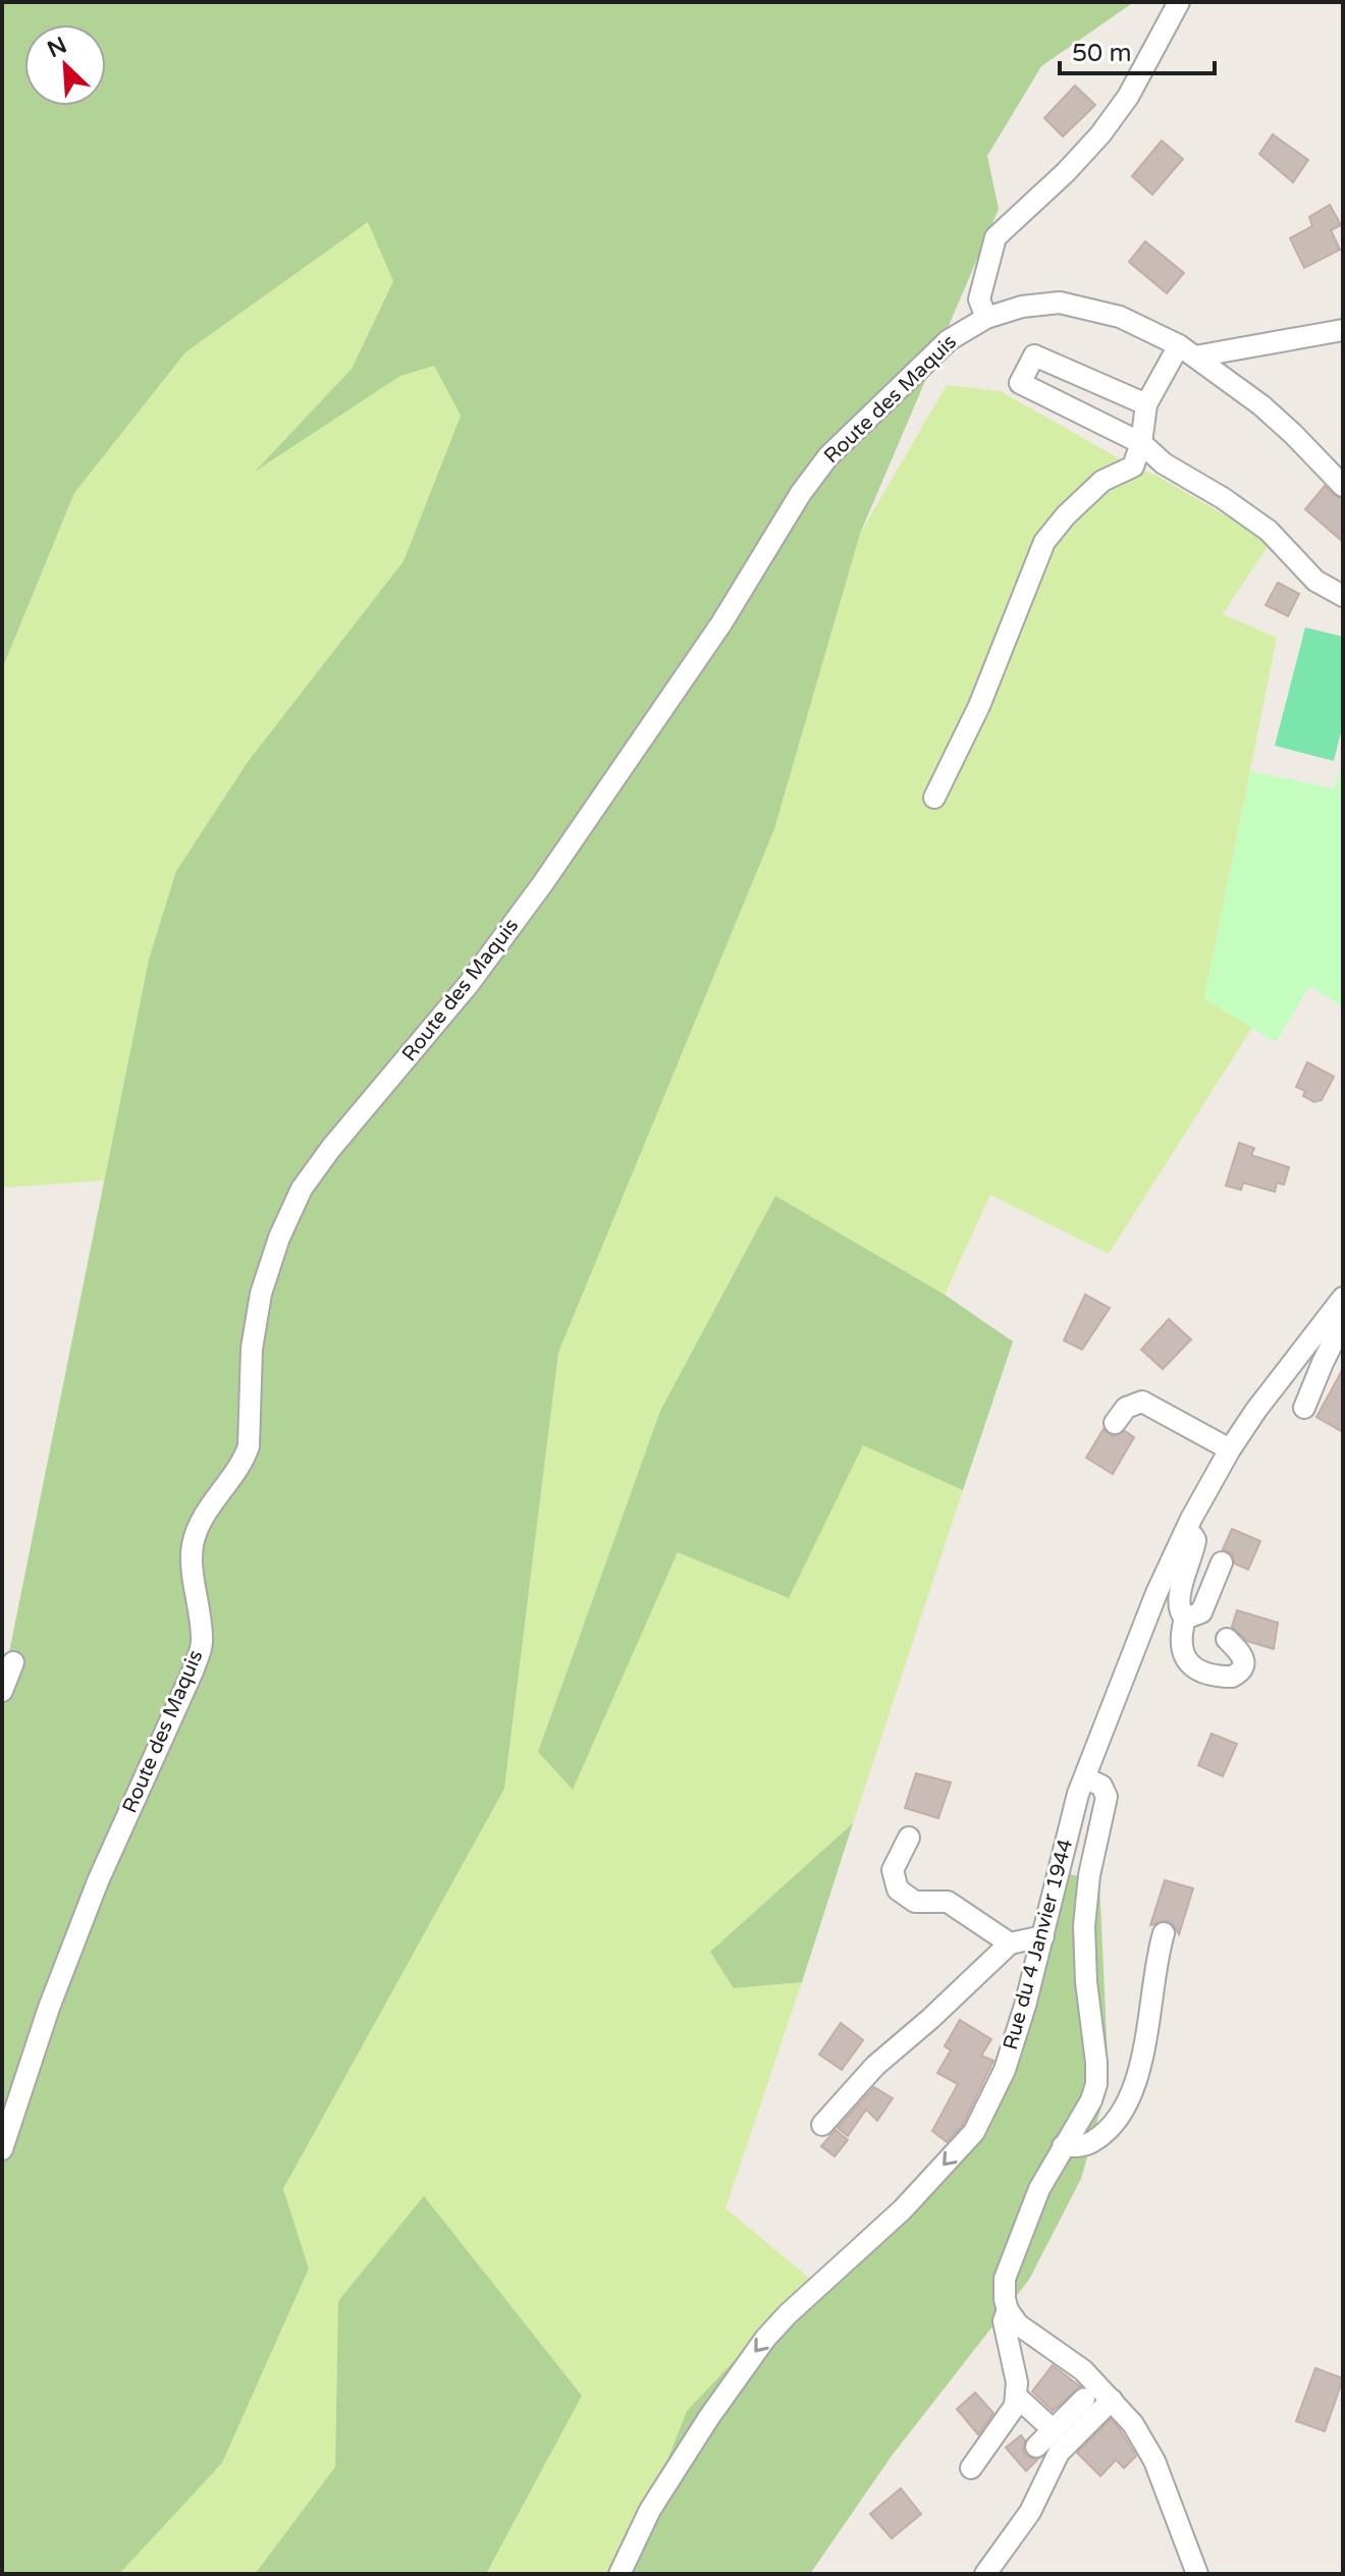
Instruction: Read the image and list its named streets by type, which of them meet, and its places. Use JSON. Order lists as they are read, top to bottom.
{
  "streets": {
    "street": ["Route des Maquis", "Rue du 4 Janvier 1944"]
  },
  "scale_bar": "50 m",
  "north": "top left"
}
